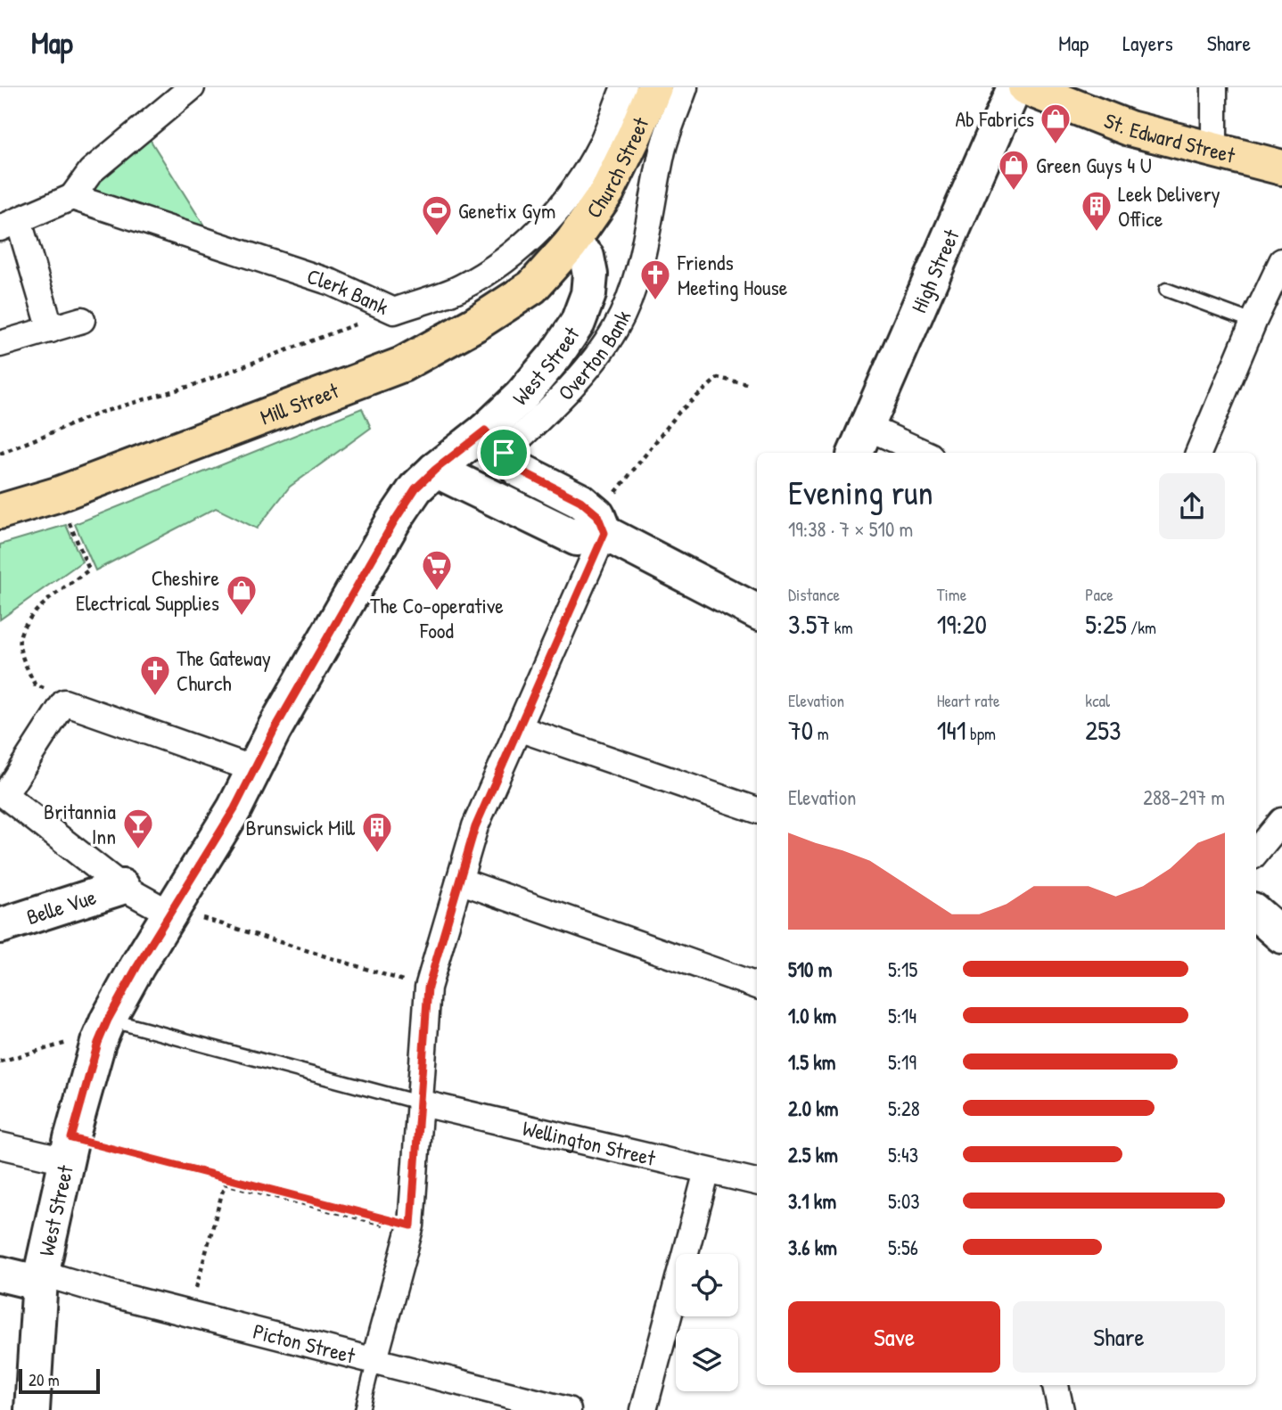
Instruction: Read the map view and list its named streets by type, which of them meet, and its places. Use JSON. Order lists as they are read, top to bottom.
{
  "streets": {
    "highway": ["St. Edward Street", "Church Street", "Mill Street"],
    "street": [
      "High Street",
      "Clerk Bank",
      "Overton Bank",
      "West Street",
      "Belle Vue",
      "Wellington Street",
      "Picton Street"
    ]
  },
  "crossings": [
    ["Church Street", "West Street"],
    ["Church Street", "Mill Street"],
    ["Overton Bank", "West Street"],
    ["West Street", "Mill Street"],
    ["West Street", "Picton Street"]
  ],
  "places": {
    "shop": ["Ab Fabrics", "Green Guys 4 U", "Cheshire Electrical Supplies"],
    "building": ["Leek Delivery Office", "Brunswick Mill"],
    "sports": ["Genetix Gym"],
    "church": ["Friends Meeting House", "The Gateway Church"],
    "supermarket": ["The Co-operative Food"],
    "bar": ["Britannia Inn"]
  },
  "scale_bar": "20 m",
  "page": {
    "header": "Map",
    "nav": ["Map", "Layers", "Share"],
    "heading": ["Evening run", "19:38 · 7 × 510 m"],
    "stats": [
      ["Distance", "3.57 km"],
      ["Time", "19:20"],
      ["Pace", "5:25 /km"],
      ["Elevation", "70 m"],
      ["Heart rate", "141 bpm"],
      ["kcal", "253"]
    ],
    "chart": ["Elevation", "288–297 m"],
    "list": [
      {
        "name": "510 m",
        "note": "5:15"
      },
      {
        "name": "1.0 km",
        "note": "5:14"
      },
      {
        "name": "1.5 km",
        "note": "5:19"
      },
      {
        "name": "2.0 km",
        "note": "5:28"
      },
      {
        "name": "2.5 km",
        "note": "5:43"
      },
      {
        "name": "3.1 km",
        "note": "5:03"
      },
      {
        "name": "3.6 km",
        "note": "5:56"
      }
    ],
    "buttons": ["Save", "Share"],
    "scale": "20 m"
  }
}
